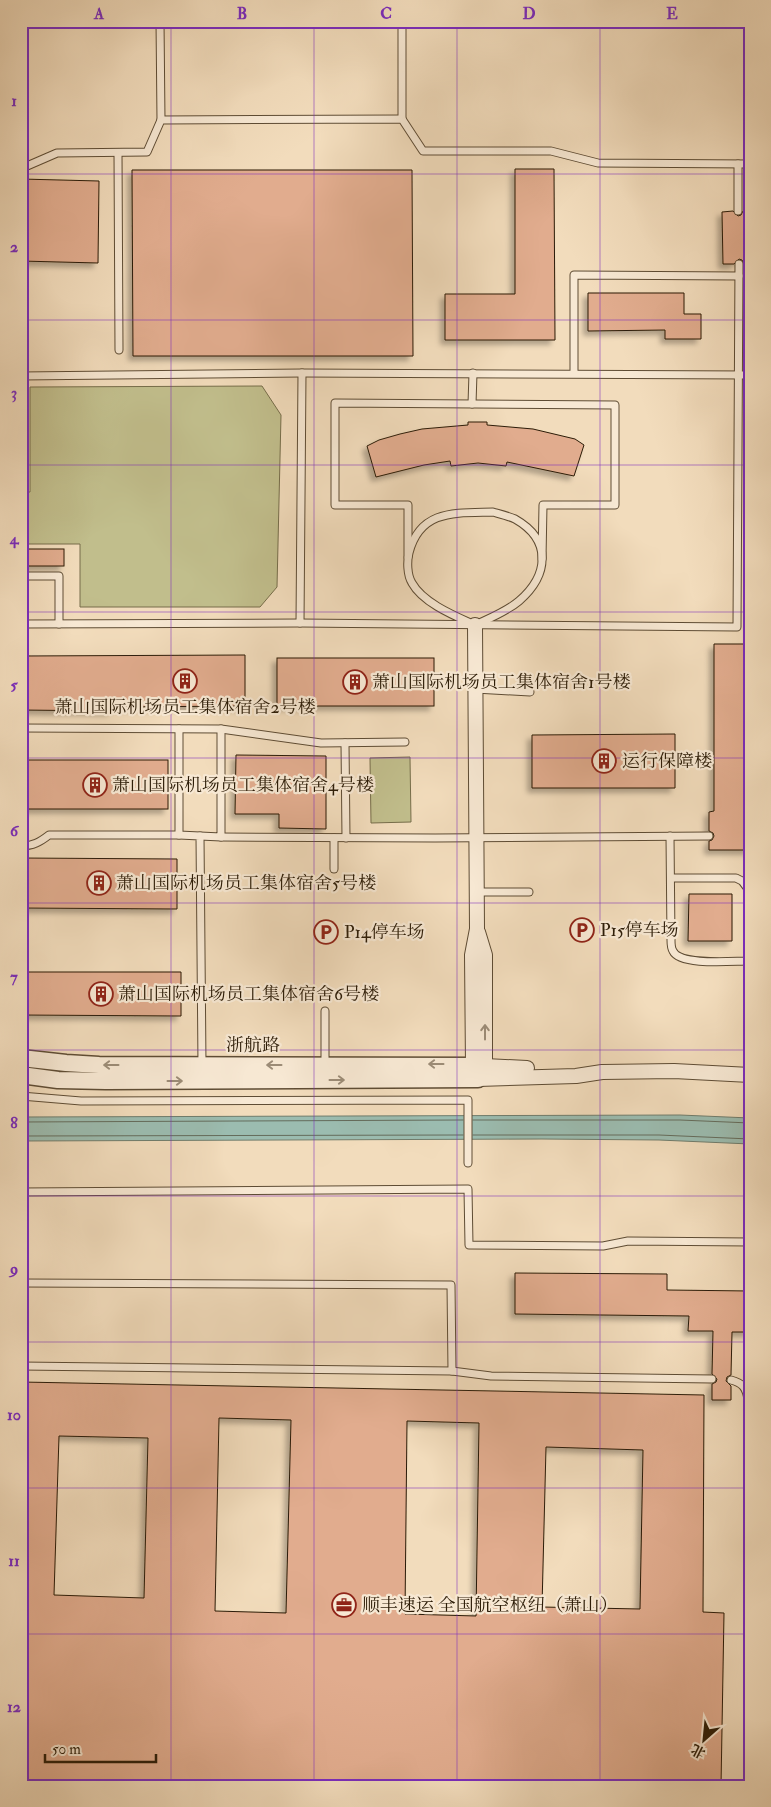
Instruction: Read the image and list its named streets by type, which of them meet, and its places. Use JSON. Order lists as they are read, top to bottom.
{
  "streets": {
    "street": ["浙航路"]
  },
  "places": {
    "building": [
      "萧山国际机场员工集体宿舍2号楼",
      "萧山国际机场员工集体宿舍1号楼",
      "运行保障楼",
      "萧山国际机场员工集体宿舍4号楼",
      "萧山国际机场员工集体宿舍5号楼",
      "萧山国际机场员工集体宿舍6号楼"
    ],
    "parking": ["P15停车场", "P14停车场"],
    "office": ["顺丰速运 全国航空枢纽（萧山）"]
  },
  "scale_bar": "50 m",
  "north": "bottom left",
  "grid": {
    "columns": [
      "A",
      "B",
      "C",
      "D",
      "E"
    ],
    "rows": [
      "1",
      "2",
      "3",
      "4",
      "5",
      "6",
      "7",
      "8",
      "9",
      "10",
      "11",
      "12"
    ]
  }
}
